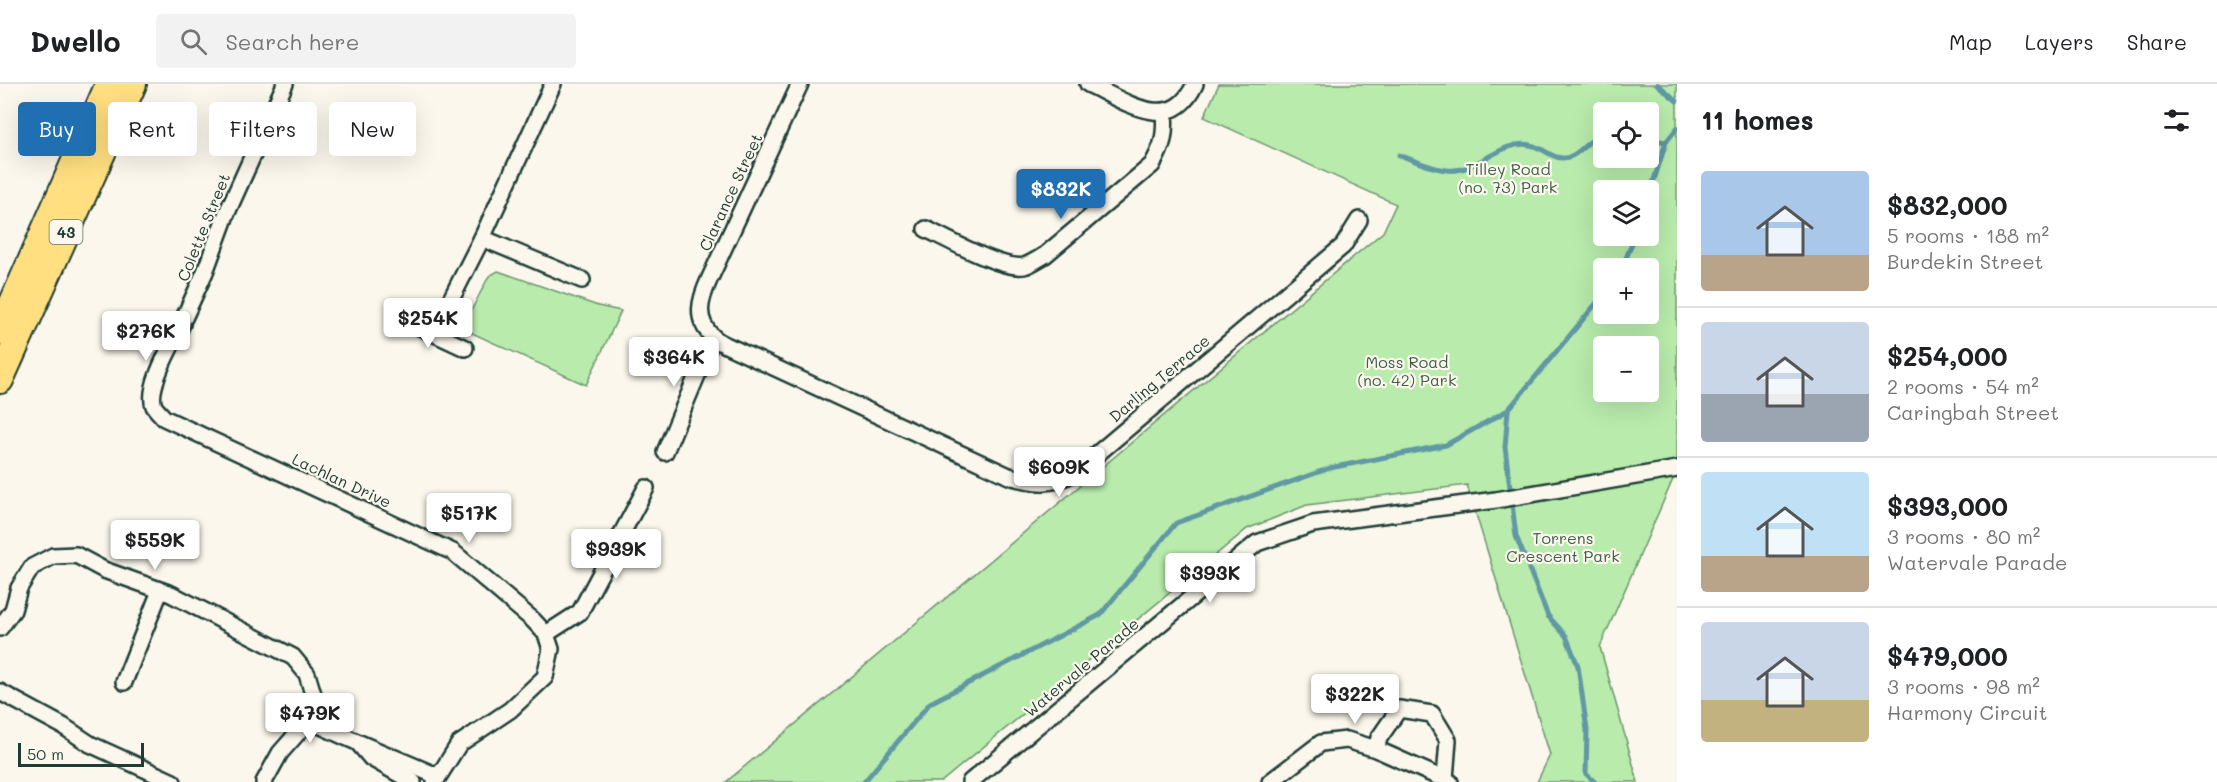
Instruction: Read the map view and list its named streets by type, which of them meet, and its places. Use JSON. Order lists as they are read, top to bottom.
{
  "streets": {
    "main road": ["43"],
    "street": [
      "Clarance Street",
      "Colette Street",
      "Darling Terrace",
      "Lachlan Drive",
      "Watervale Parade"
    ]
  },
  "crossings": [
    ["Clarance Street", "Darling Terrace"],
    ["Colette Street", "Lachlan Drive"]
  ],
  "parks": ["Tilley Road (no. 73) Park", "Moss Road (no. 42) Park", "Torrens Crescent Park"],
  "scale_bar": "50 m",
  "page": {
    "header": "Dwello",
    "search": "Search here",
    "nav": ["Map", "Layers", "Share"],
    "heading": "11 homes",
    "map_buttons": ["+", "−"],
    "chip": [
      "Buy",
      "Rent",
      "Filters",
      "New"
    ],
    "list": [
      {
        "name": "$832,000",
        "note": "5 rooms · 188 m² · Burdekin Street"
      },
      {
        "name": "$254,000",
        "note": "2 rooms · 54 m² · Caringbah Street"
      },
      {
        "name": "$393,000",
        "note": "3 rooms · 80 m² · Watervale Parade"
      },
      {
        "name": "$479,000",
        "note": "3 rooms · 98 m² · Harmony Circuit"
      }
    ],
    "price": [
      "$832K",
      "$254K",
      "$276K",
      "$364K",
      "$609K",
      "$517K",
      "$559K",
      "$939K",
      "$393K",
      "$322K",
      "$479K"
    ],
    "scale": "50 m"
  }
}
